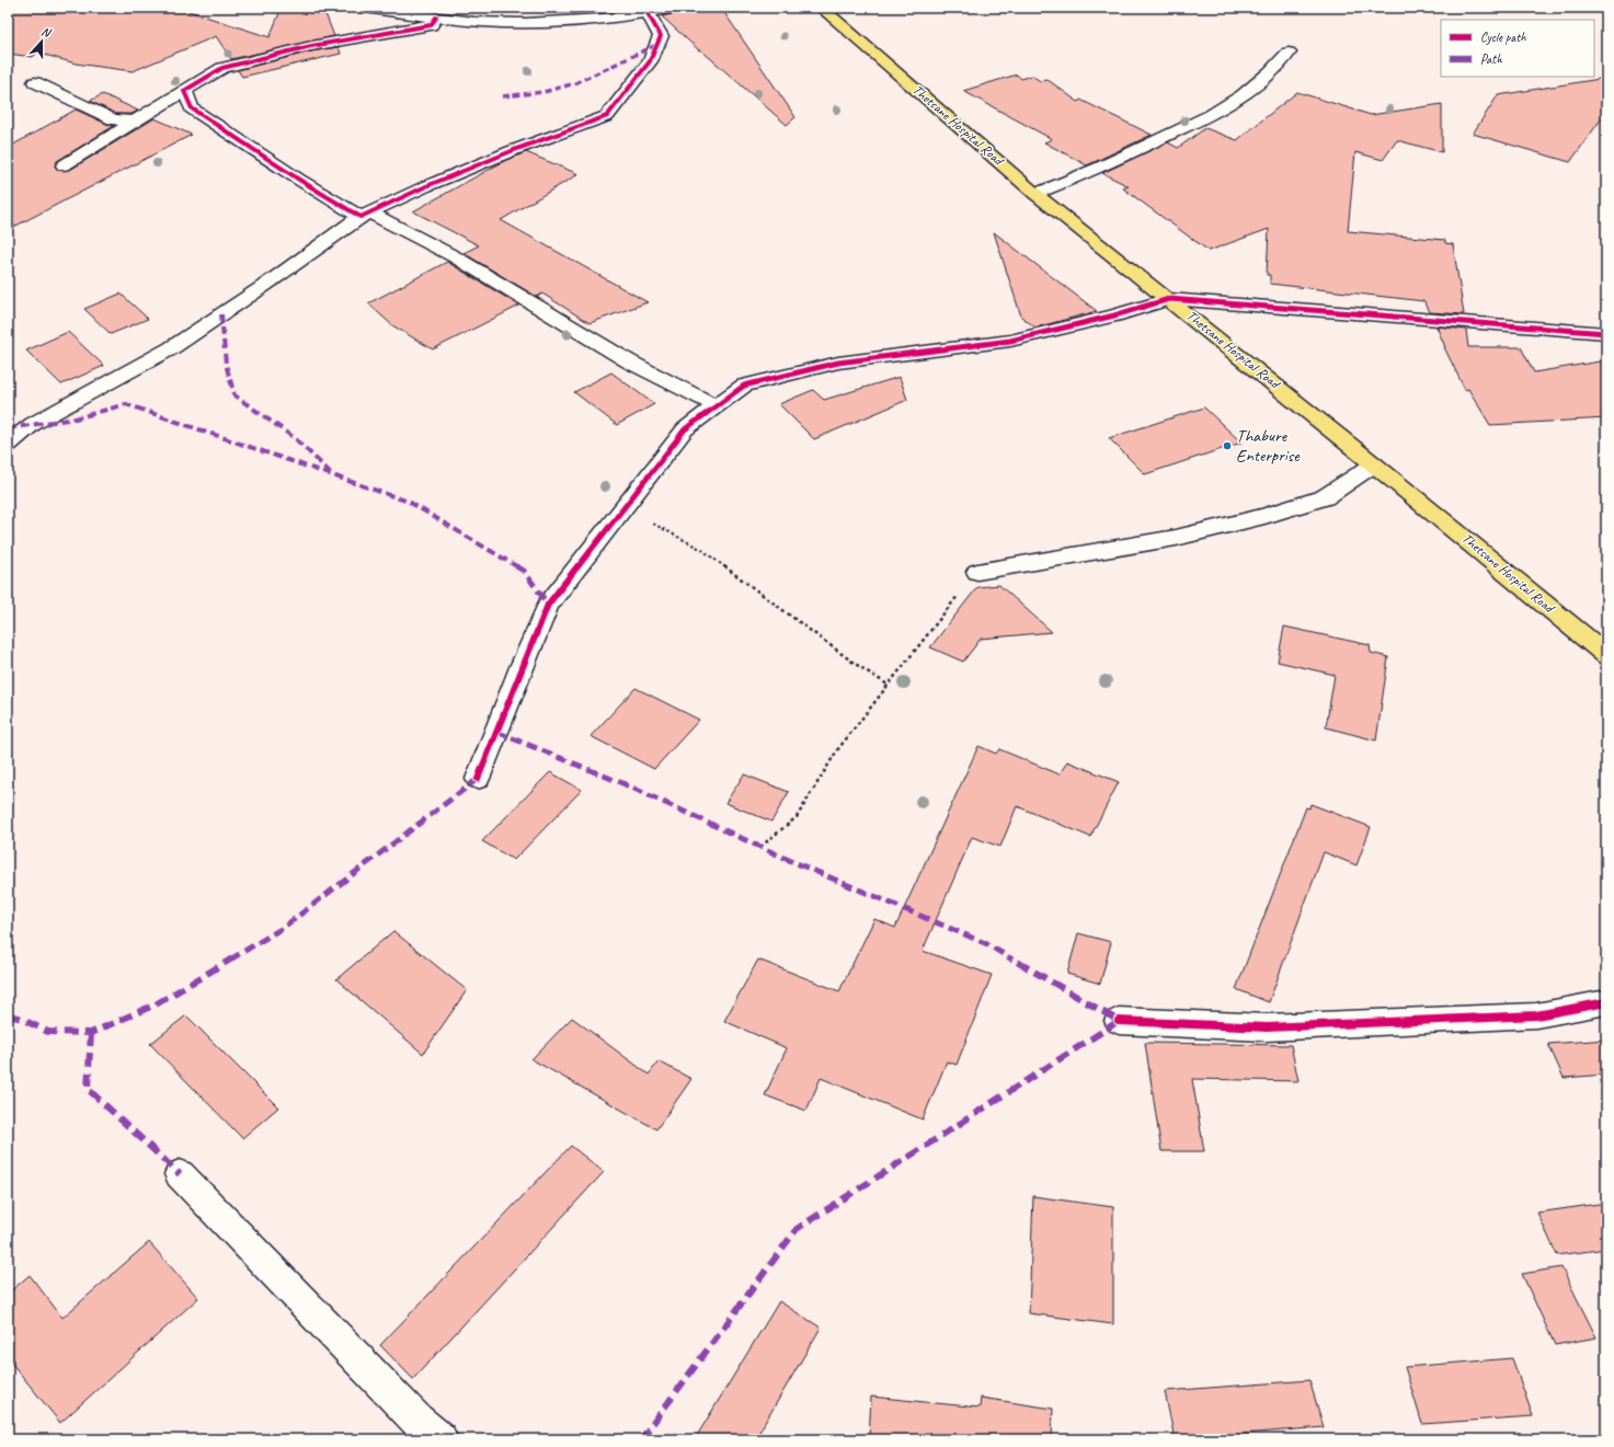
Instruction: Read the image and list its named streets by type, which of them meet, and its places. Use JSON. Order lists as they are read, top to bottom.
{
  "streets": {
    "main road": ["Thetsane Hospital Road"]
  },
  "places": ["Thabure Enterprise"],
  "legend": ["Cycle path", "Path"],
  "north": "top"
}
